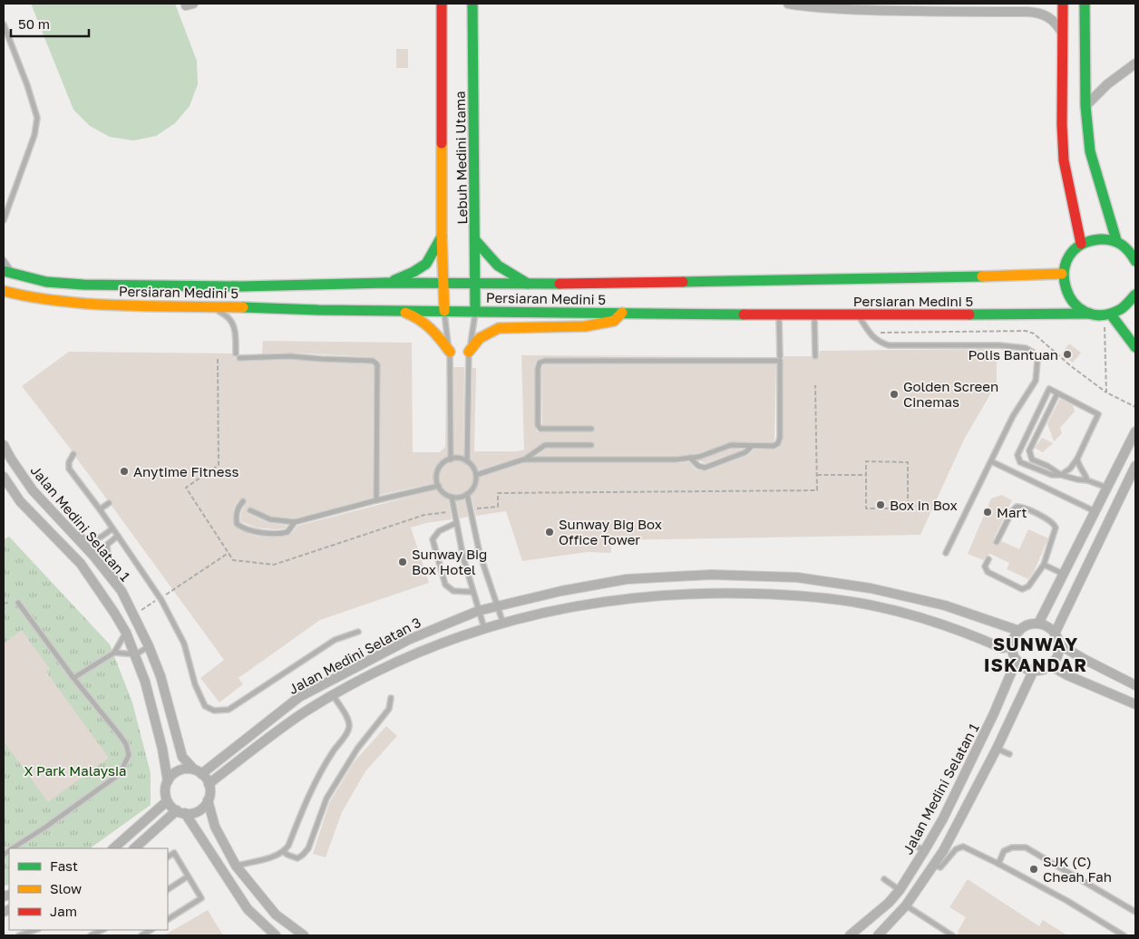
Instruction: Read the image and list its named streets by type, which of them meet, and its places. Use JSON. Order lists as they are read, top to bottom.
{
  "streets": {
    "street": [
      "Lebuh Medini Utama",
      "Persiaran Medini 5",
      "Jalan Medini Selatan 1",
      "Jalan Medini Selatan 3"
    ]
  },
  "crossings": [
    ["Lebuh Medini Utama", "Persiaran Medini 5"],
    ["Jalan Medini Selatan 1", "Jalan Medini Selatan 3"]
  ],
  "districts": ["SUNWAY ISKANDAR"],
  "parks": ["X Park Malaysia"],
  "places": [
    "Polis Bantuan",
    "Golden Screen Cinemas",
    "Anytime Fitness",
    "Box in Box",
    "Mart",
    "Sunway Big Box Office Tower",
    "Sunway Big Box Hotel",
    "SJK (C) Cheah Fah"
  ],
  "legend": ["Fast", "Slow", "Jam"],
  "scale_bar": "50 m"
}
